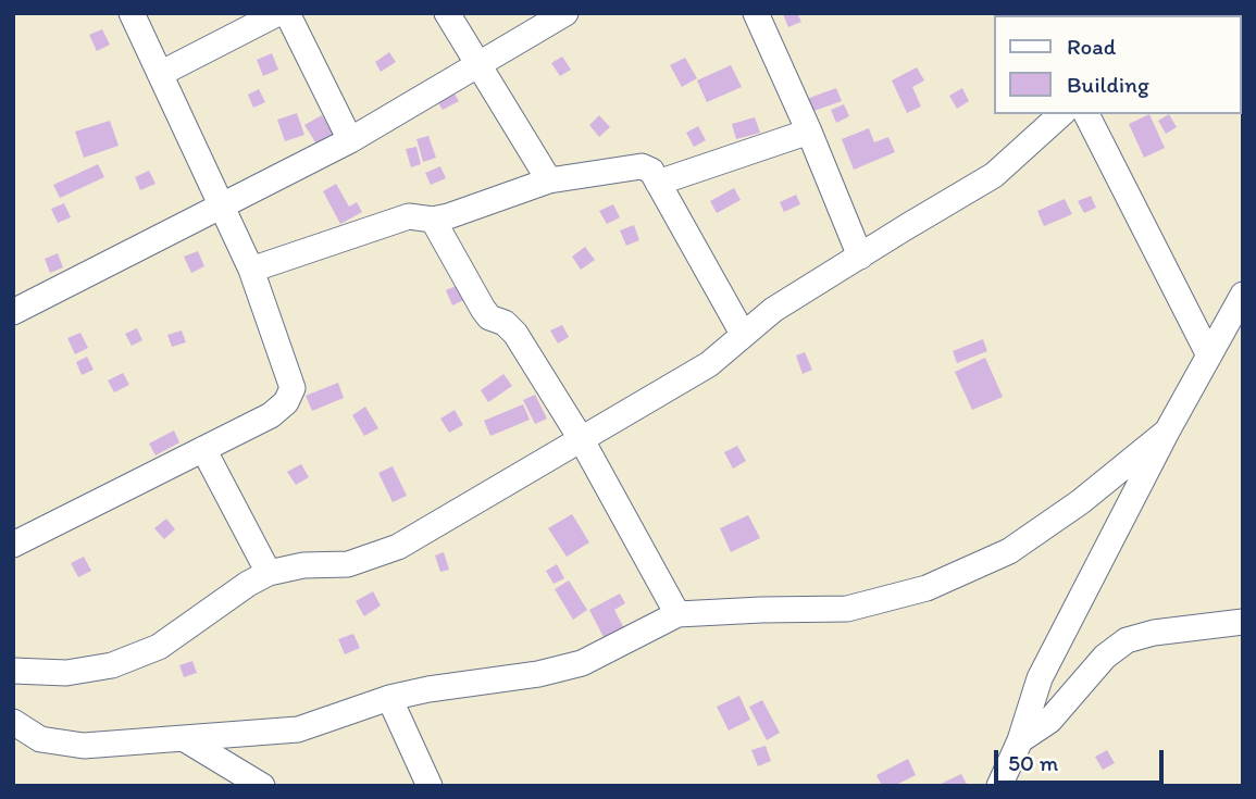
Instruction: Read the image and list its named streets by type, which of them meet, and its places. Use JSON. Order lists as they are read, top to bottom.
{
  "legend": ["Road", "Building"],
  "scale_bar": "50 m"
}
